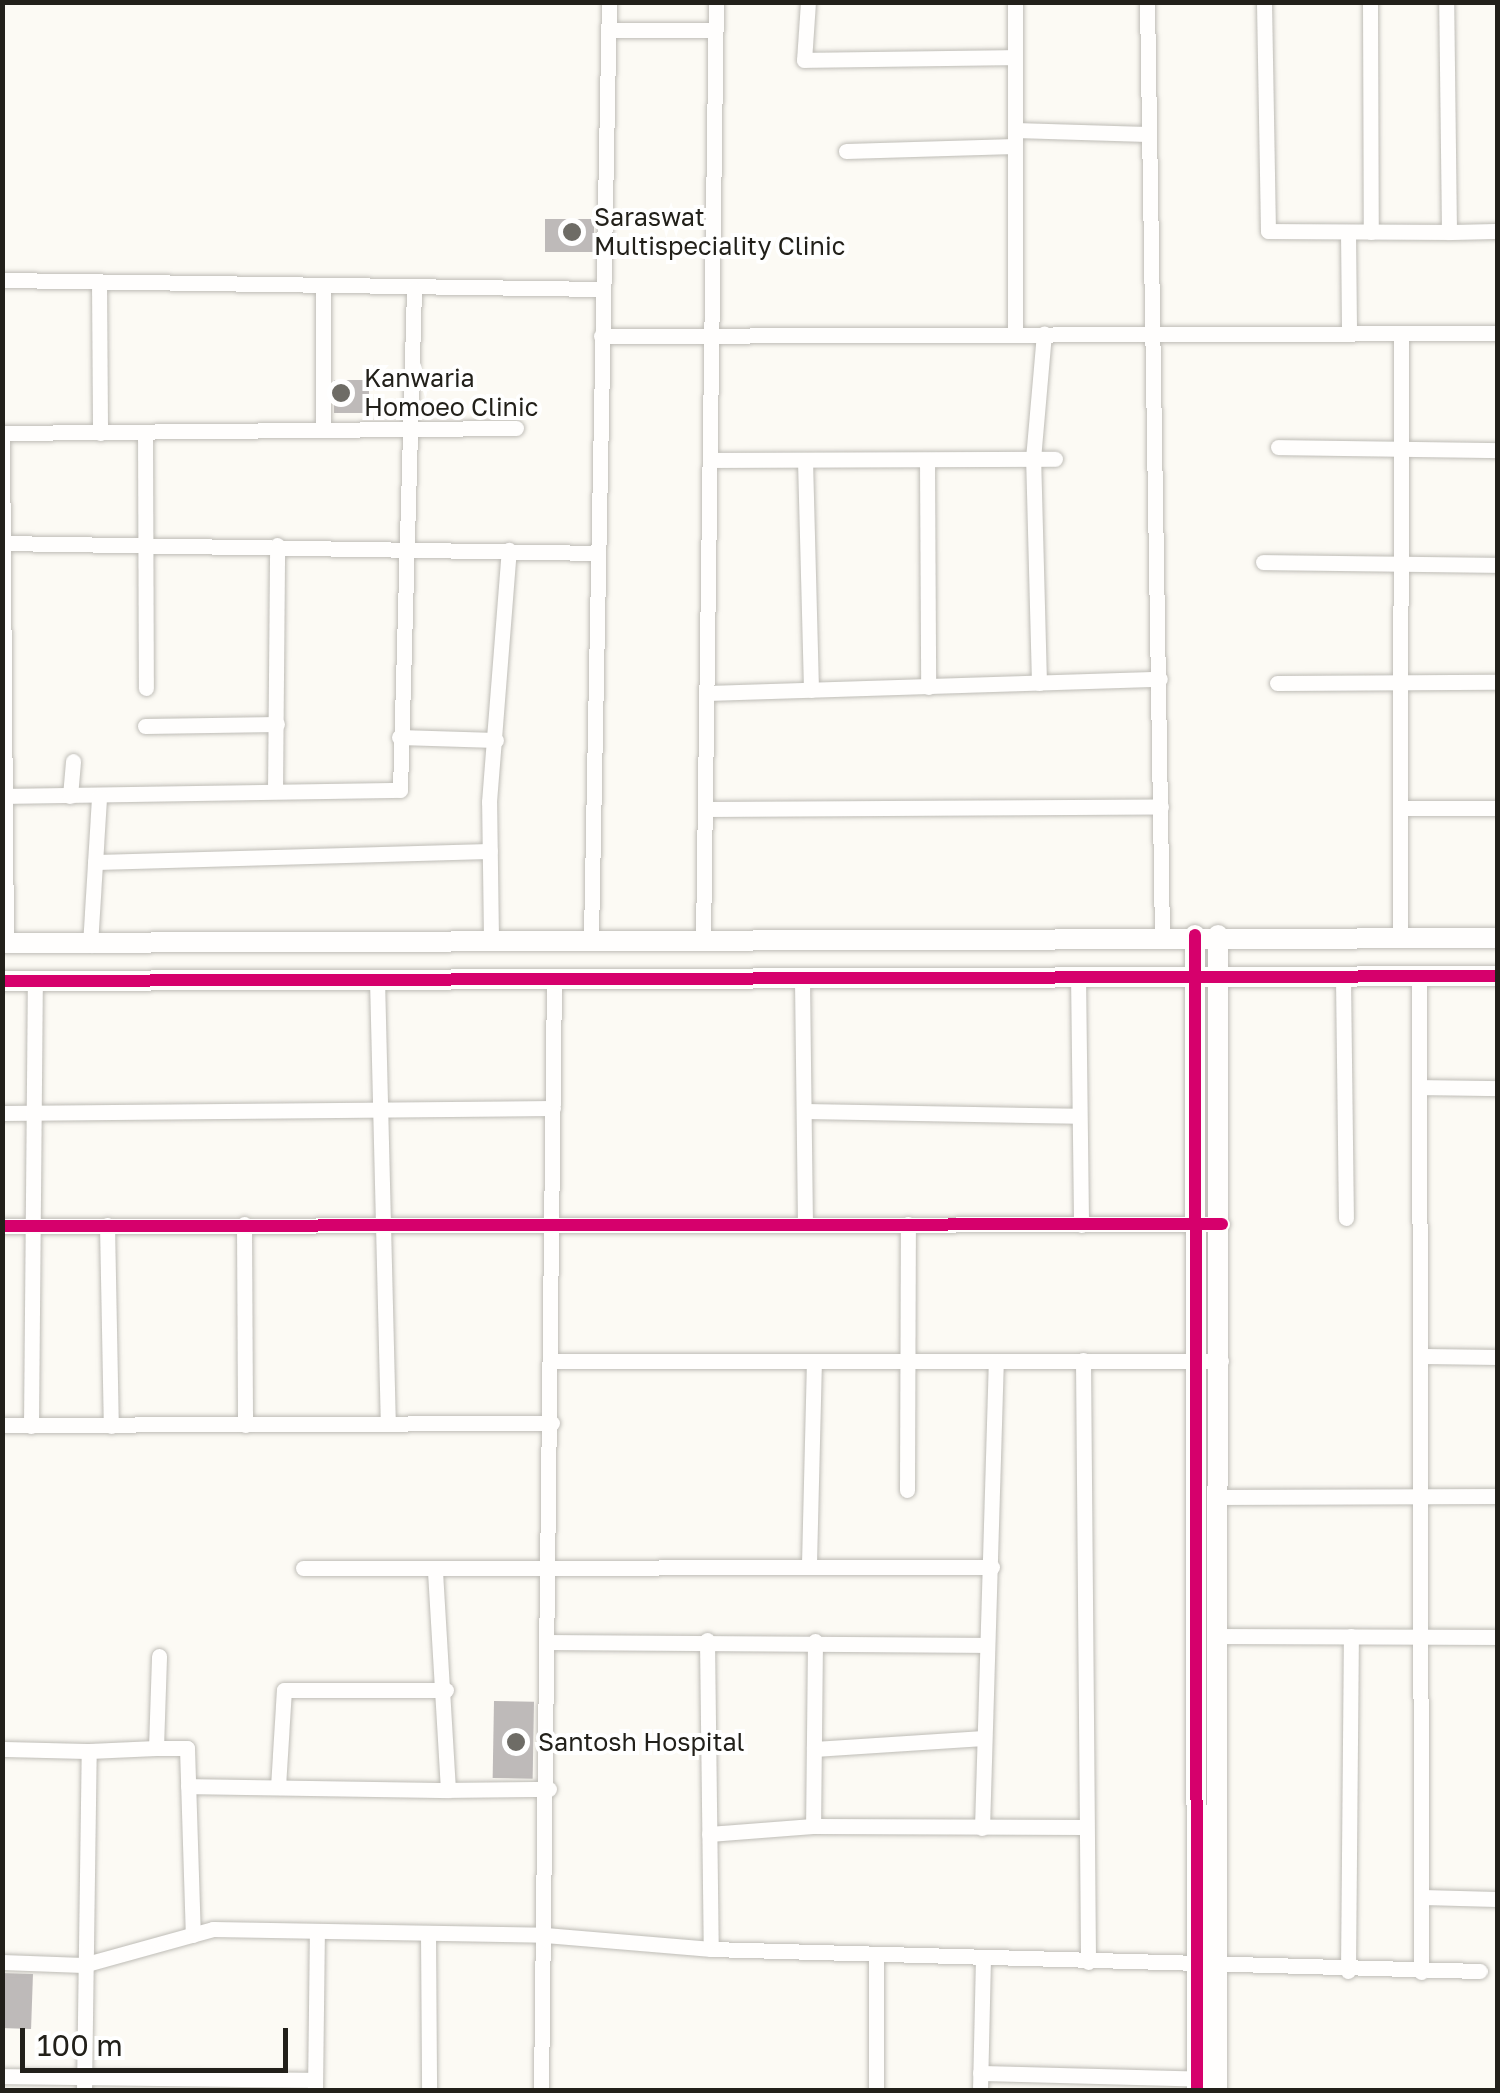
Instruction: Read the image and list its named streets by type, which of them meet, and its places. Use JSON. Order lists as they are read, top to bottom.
{
  "places": ["Saraswat Multispeciality Clinic", "Kanwaria Homoeo Clinic", "Santosh Hospital"],
  "scale_bar": "100 m"
}
